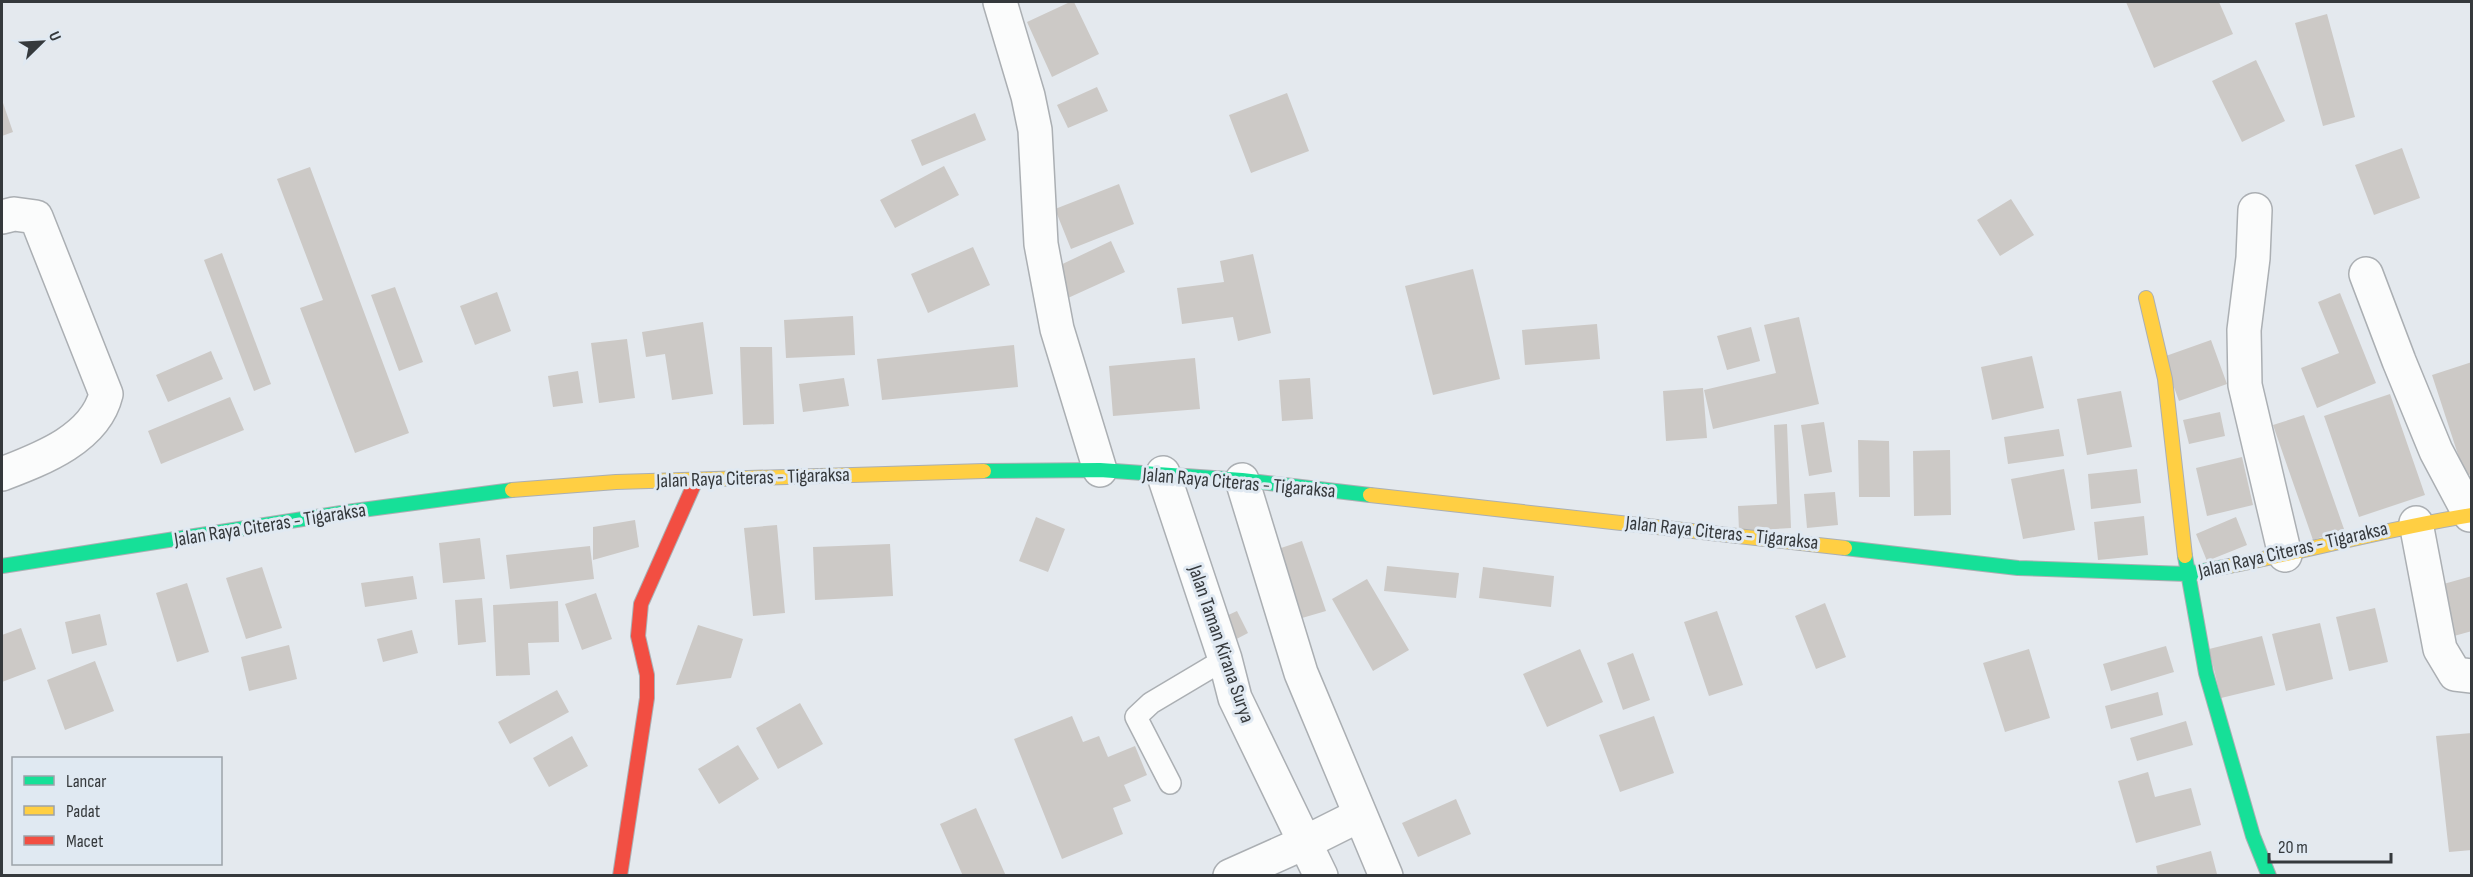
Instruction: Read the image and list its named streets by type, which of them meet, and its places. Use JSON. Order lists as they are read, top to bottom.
{
  "streets": {
    "main road": ["Jalan Raya Citeras - Tigaraksa"],
    "street": ["Jalan Taman Kirana Surya"]
  },
  "crossings": [
    ["Jalan Raya Citeras - Tigaraksa", "Jalan Taman Kirana Surya"]
  ],
  "legend": ["Lancar", "Padat", "Macet"],
  "scale_bar": "20 m",
  "north": "top right"
}
